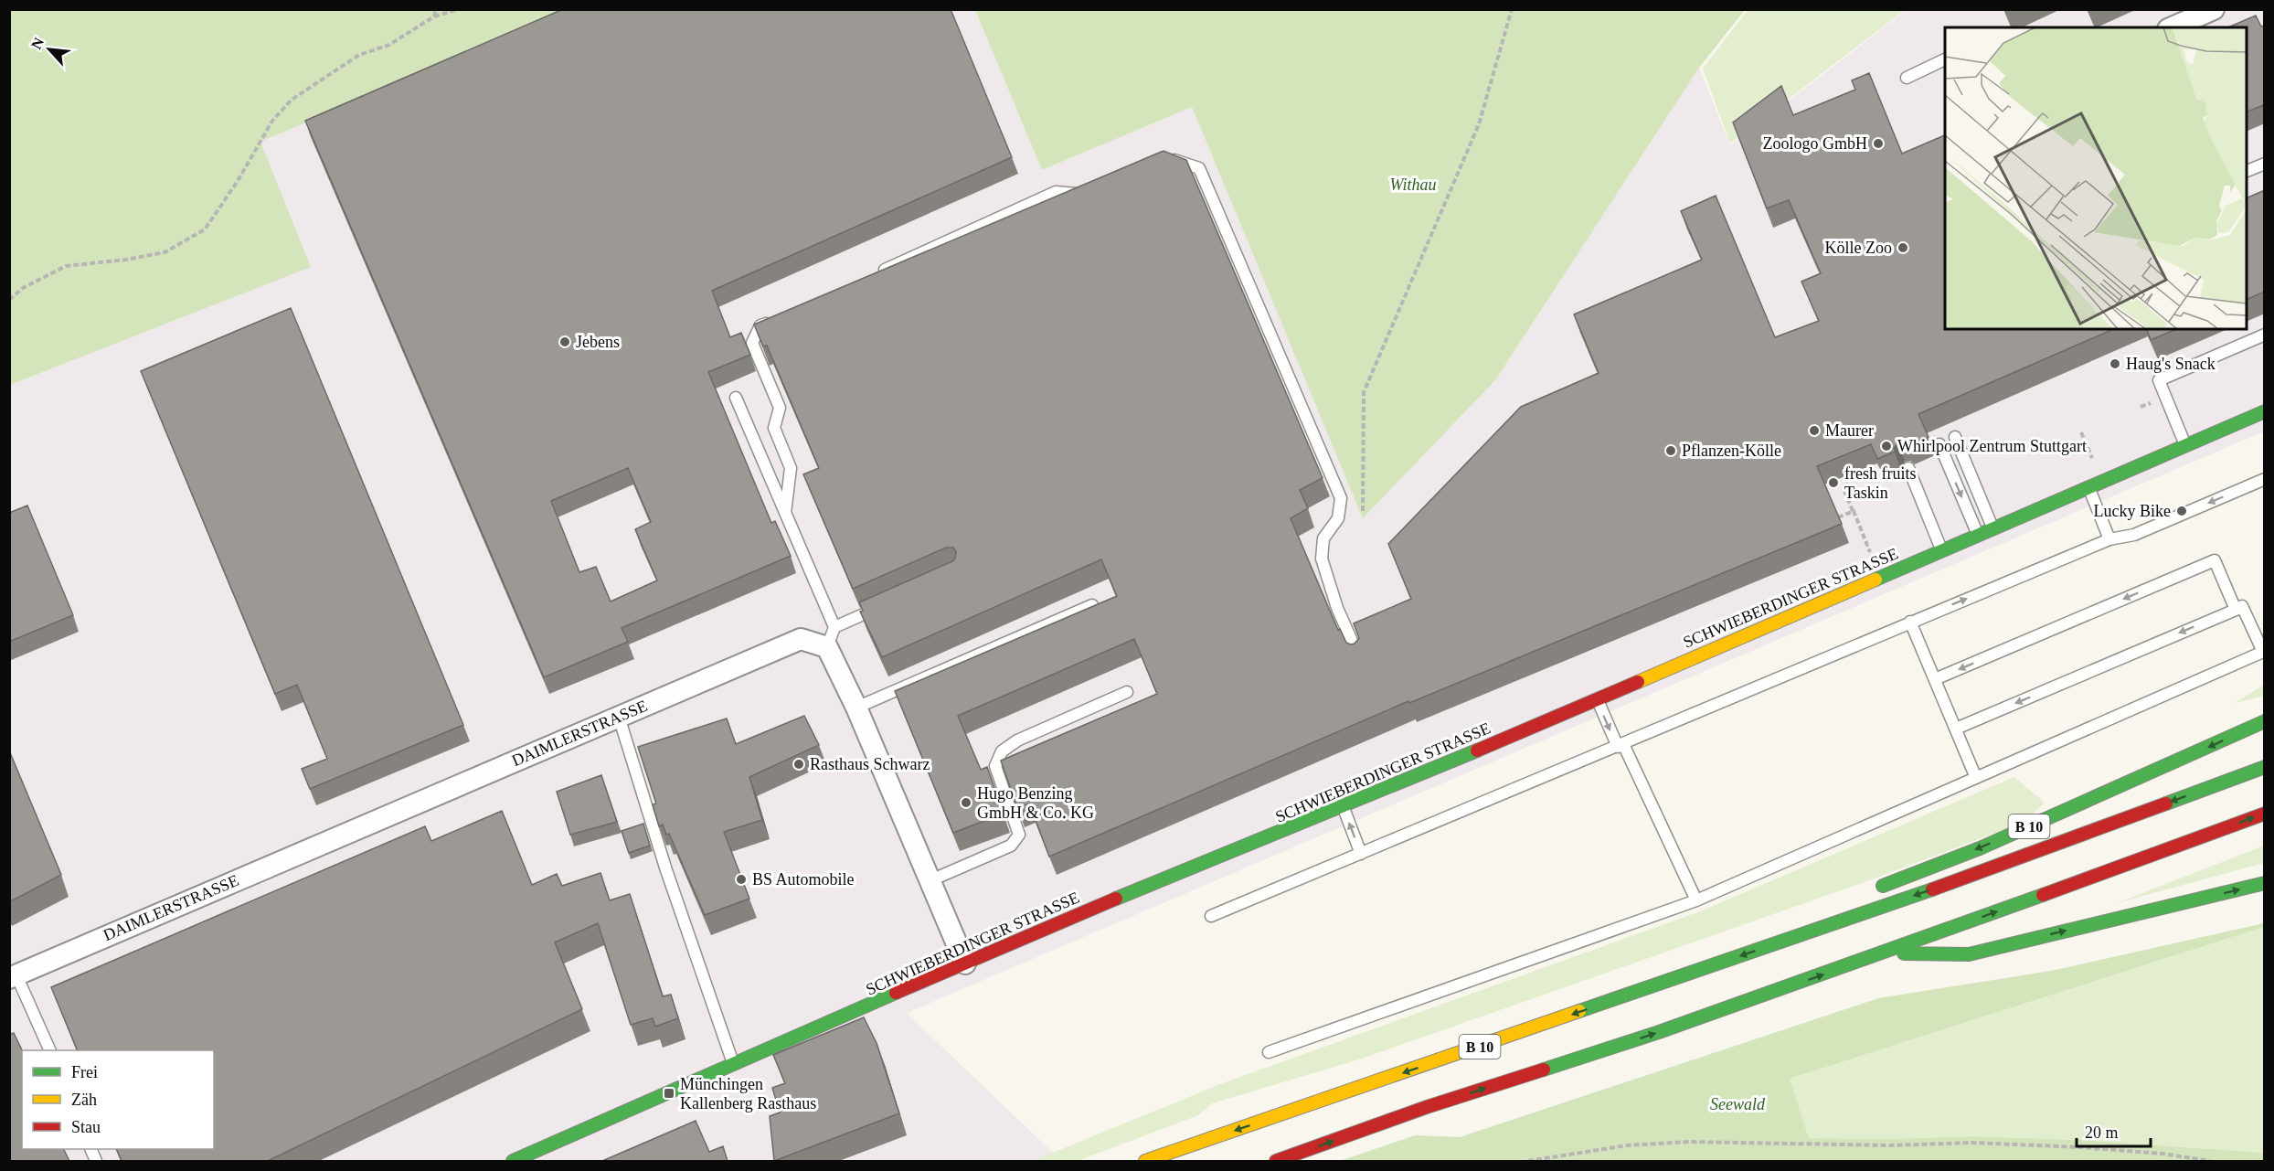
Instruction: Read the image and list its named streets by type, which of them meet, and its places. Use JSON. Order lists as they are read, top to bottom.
{
  "streets": {
    "main road": ["SCHWIEBERDINGER STRASSE", "B 10"],
    "street": ["DAIMLERSTRASSE"]
  },
  "parks": ["Withau", "Seewald"],
  "places": {
    "other": [
      "Zoologo GmbH",
      "Kölle Zoo",
      "Jebens",
      "Haug's Snack",
      "Maurer",
      "Whirlpool Zentrum Stuttgart",
      "Pflanzen-Kölle",
      "fresh fruits Taskin",
      "Lucky Bike",
      "Rasthaus Schwarz",
      "Hugo Benzing GmbH & Co. KG",
      "BS Automobile"
    ],
    "transit": ["Münchingen Kallenberg Rasthaus"]
  },
  "legend": ["Frei", "Zäh", "Stau"],
  "scale_bar": "20 m",
  "north": "top left"
}
